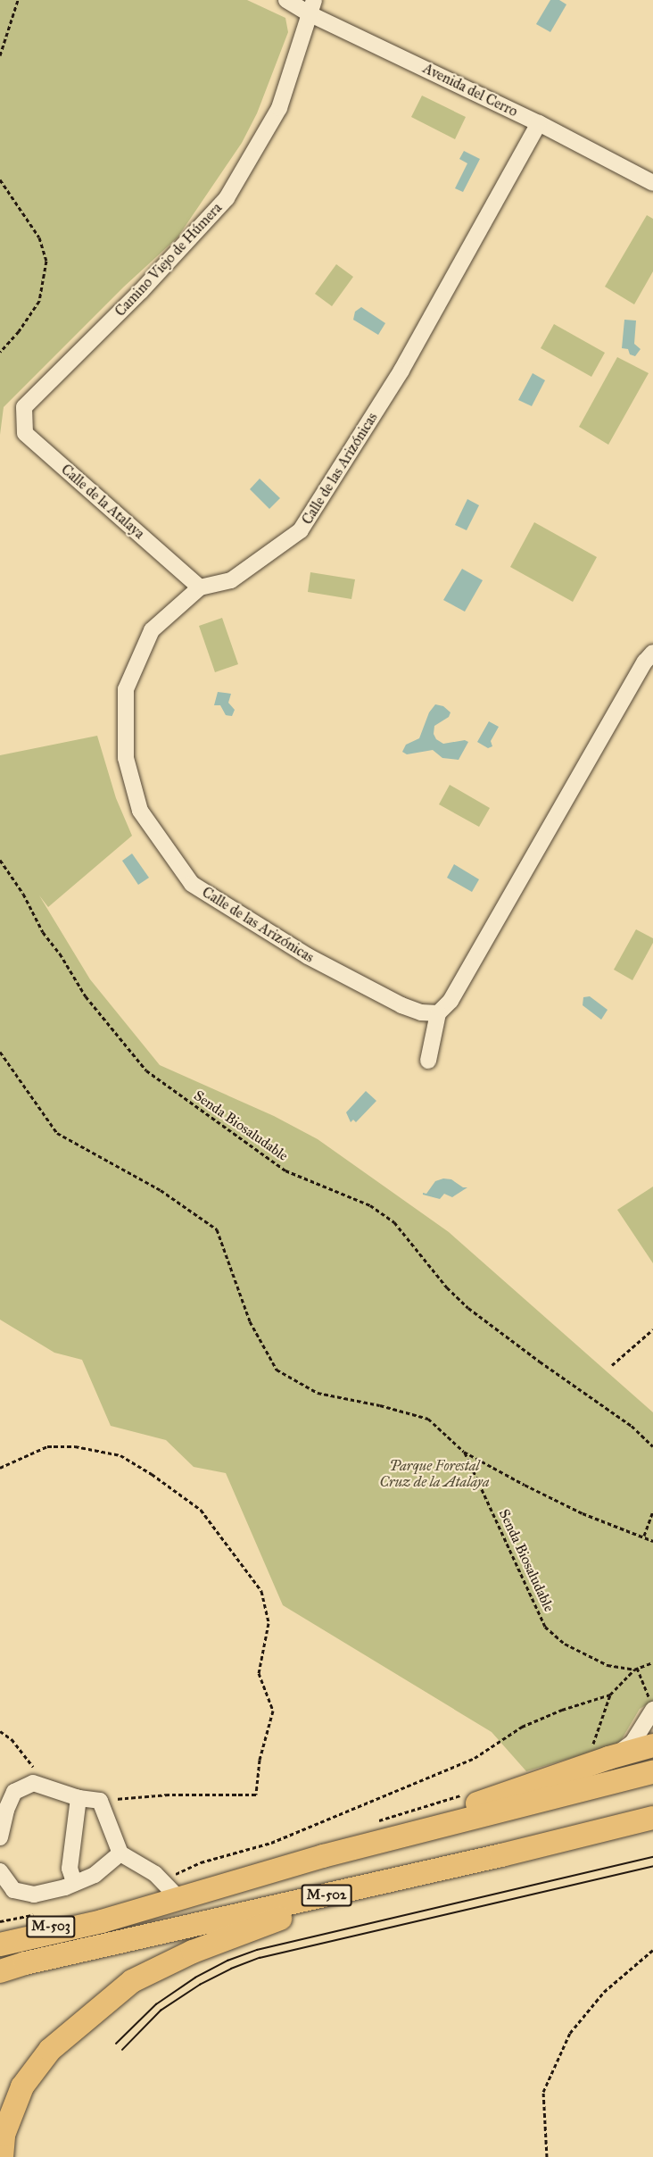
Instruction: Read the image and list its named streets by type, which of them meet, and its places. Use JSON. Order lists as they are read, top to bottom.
{
  "streets": {
    "highway": ["M-502", "M-503"],
    "street": [
      "Avenida del Cerro",
      "Camino Viejo de Húmera",
      "Calle de las Arizónicas",
      "Calle de la Atalaya"
    ],
    "path": ["Senda Biosaludable"]
  },
  "crossings": [
    ["Avenida del Cerro", "Camino Viejo de Húmera"],
    ["Avenida del Cerro", "Calle de las Arizónicas"],
    ["Camino Viejo de Húmera", "Calle de la Atalaya"],
    ["Calle de las Arizónicas", "Calle de la Atalaya"],
    ["M-502", "M-503"]
  ],
  "parks": ["Parque Forestal Cruz de la Atalaya"]
}
